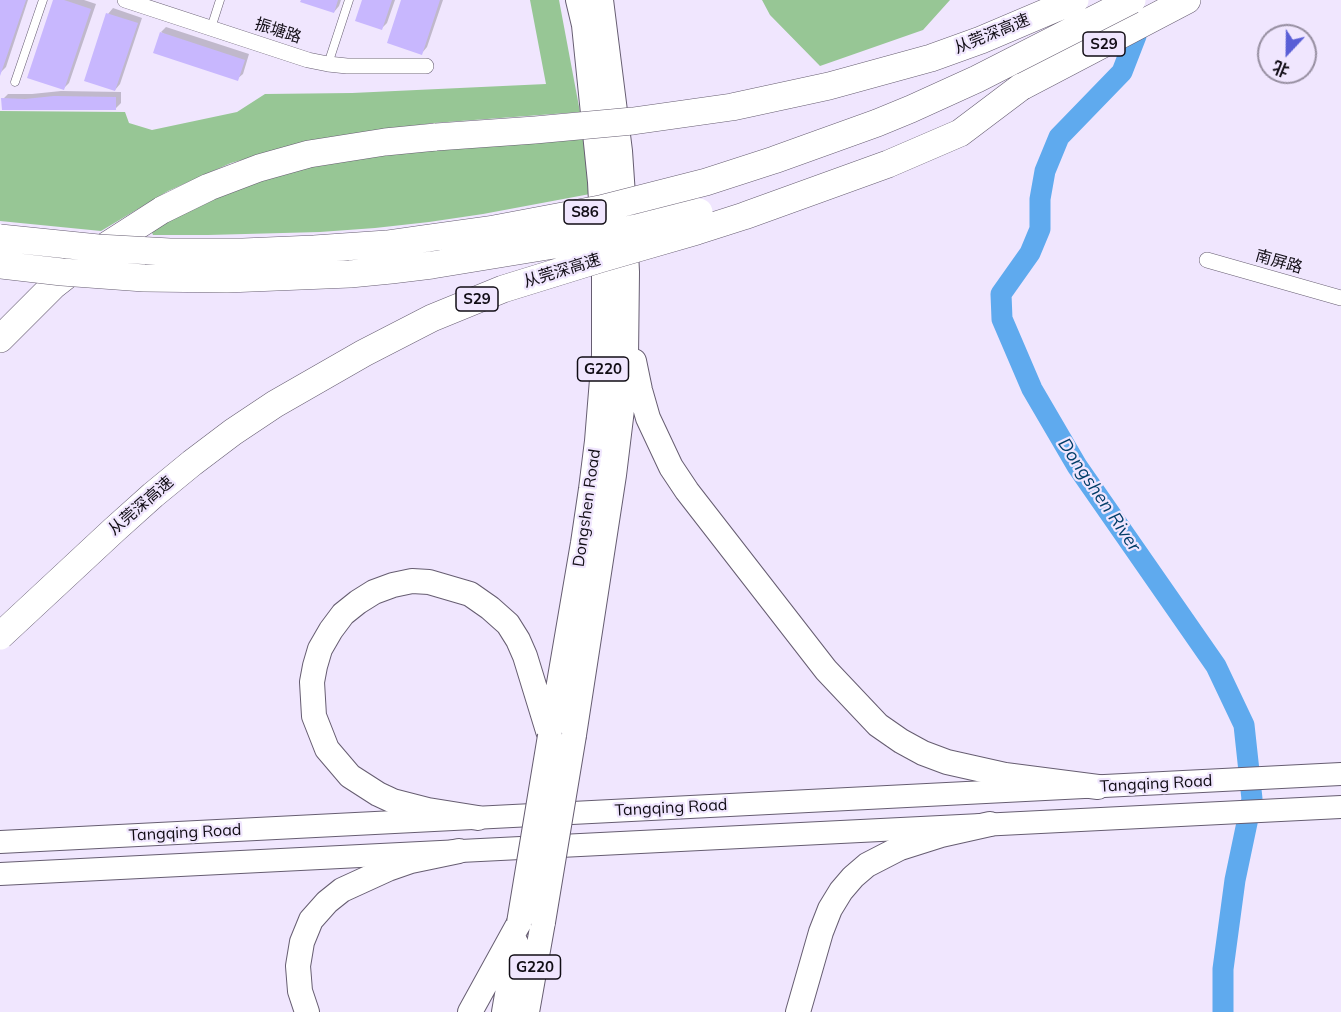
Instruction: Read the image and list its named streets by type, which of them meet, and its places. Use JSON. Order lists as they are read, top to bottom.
{
  "streets": {
    "highway": [
      "从莞深高速",
      "S29",
      "S86",
      "G220",
      "Dongshen Road"
    ],
    "main road": ["Tangqing Road"],
    "street": ["振塘路", "南屏路"]
  },
  "crossings": [
    ["从莞深高速", "S29"],
    ["从莞深高速", "S86"],
    ["S29", "S86"]
  ],
  "water": ["Dongshen River"],
  "north": "bottom"
}
